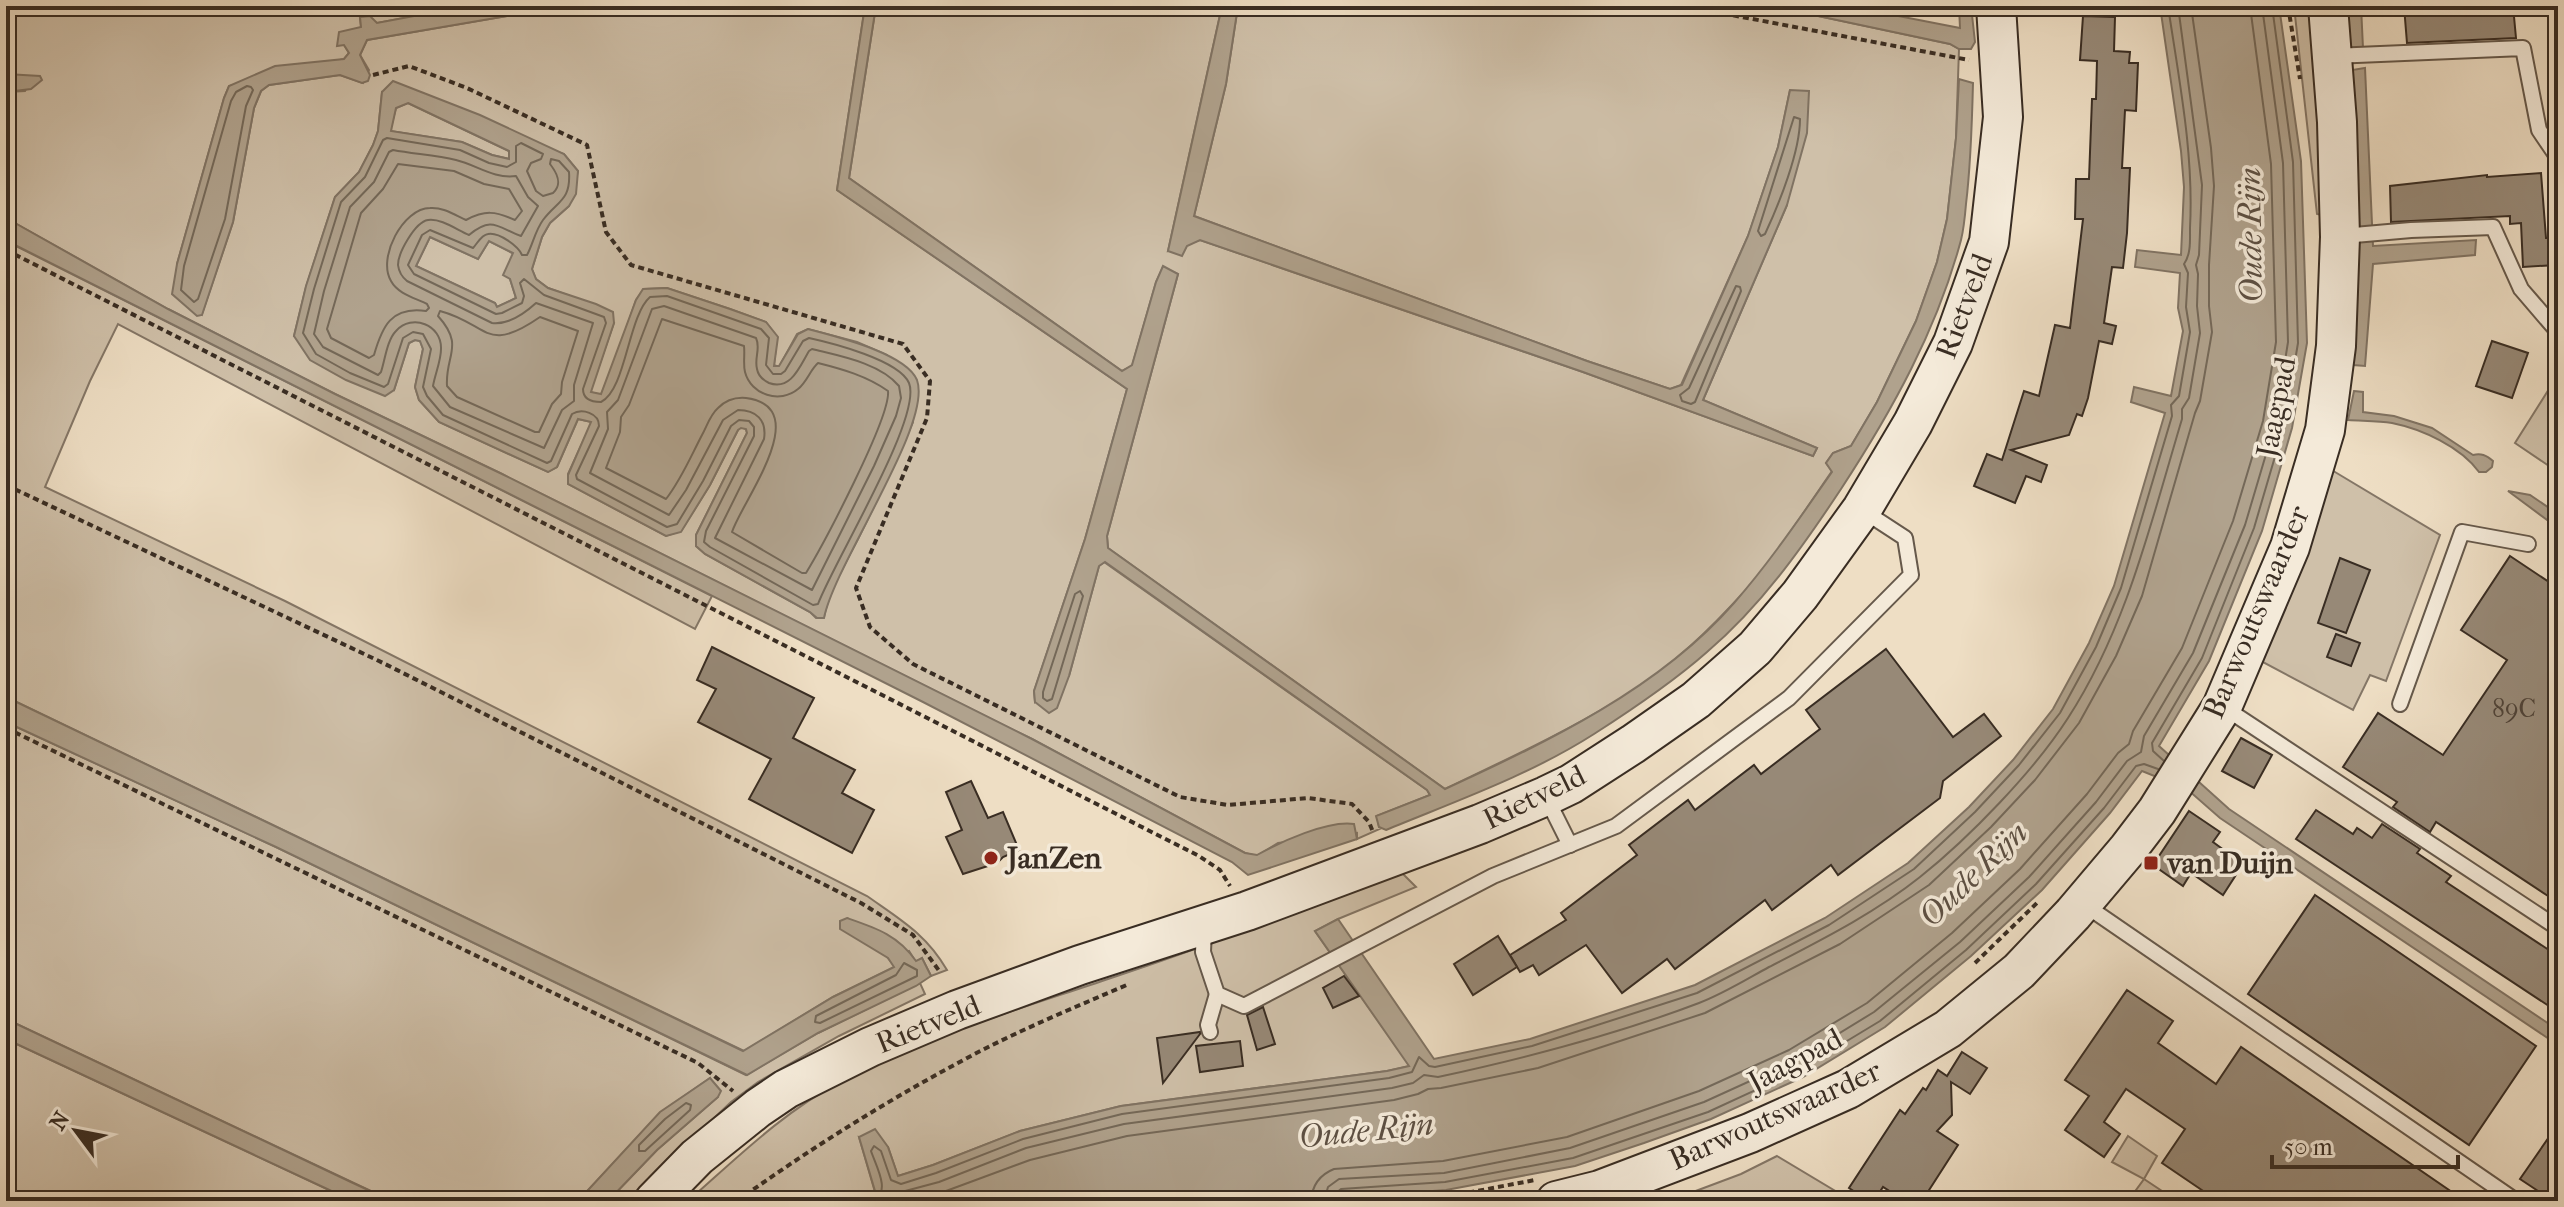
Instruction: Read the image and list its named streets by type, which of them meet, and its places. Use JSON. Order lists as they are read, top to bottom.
{
  "streets": {
    "main road": ["Rietveld", "Barwoutswaarder"]
  },
  "water": ["Oude Rijn"],
  "places": {
    "other": ["JanZen"],
    "transit": ["van Duijn"]
  },
  "house_numbers": ["89C"],
  "scale_bar": "50 m",
  "north": "top left"
}
